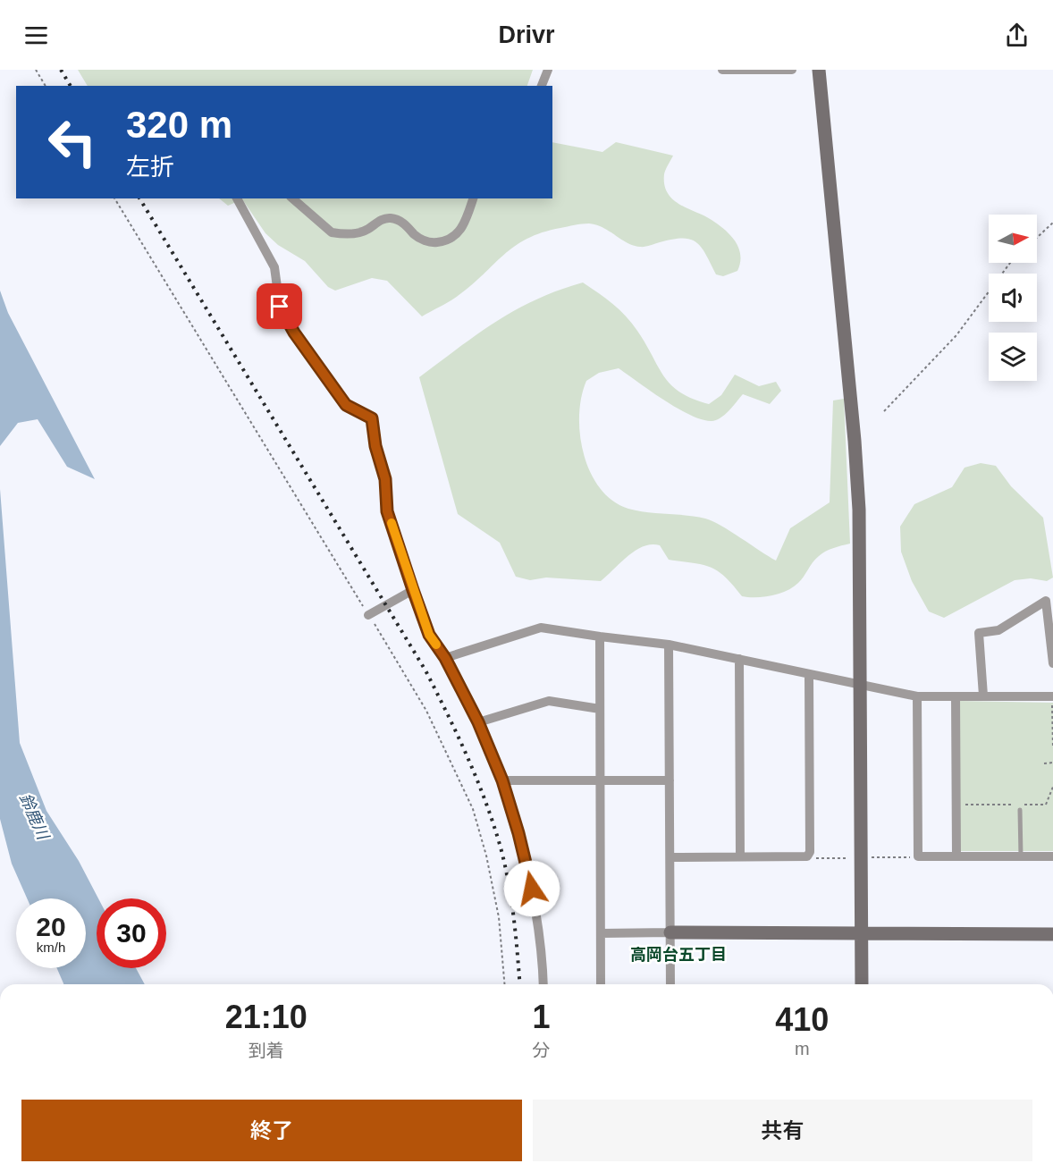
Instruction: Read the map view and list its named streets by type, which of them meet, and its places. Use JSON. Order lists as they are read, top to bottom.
{
  "districts": ["高岡台五丁目"],
  "water": ["鈴鹿川"],
  "north": "right",
  "page": {
    "header": "Drivr",
    "turn": ["320 m", "左折"],
    "speed": "20 km/h",
    "limit": "30",
    "eta": [
      "21:10",
      "到着",
      "1",
      "分",
      "410",
      "m"
    ],
    "buttons": ["終了", "共有"]
  }
}
